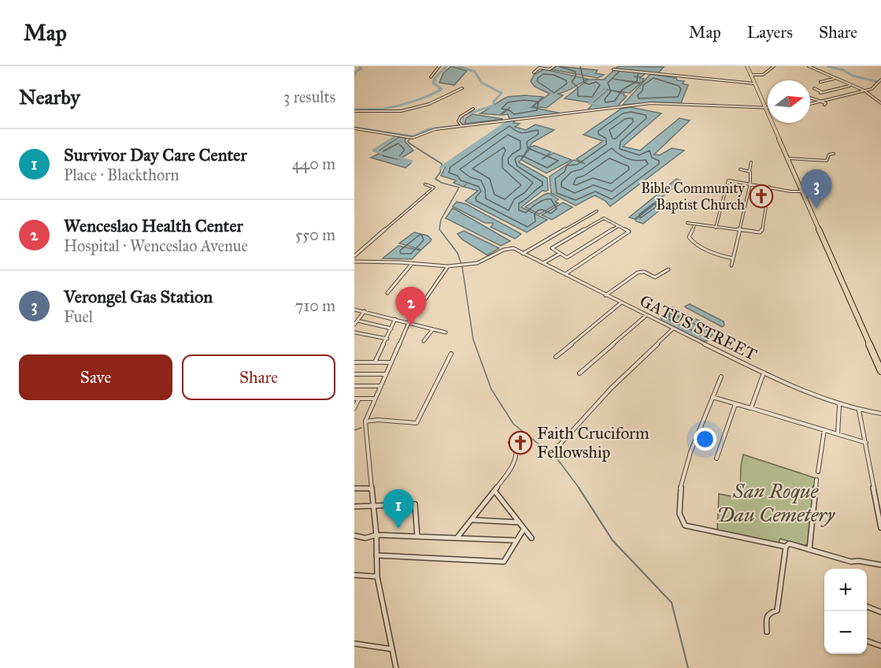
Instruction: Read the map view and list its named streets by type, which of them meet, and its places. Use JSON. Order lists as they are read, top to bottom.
{
  "streets": {
    "street": ["GATUS STREET"]
  },
  "parks": ["San Roque Dau Cemetery"],
  "places": {
    "church": ["Bible Community Baptist Church", "Faith Cruciform Fellowship"]
  },
  "north": "right",
  "page": {
    "header": "Map",
    "nav": ["Map", "Layers", "Share"],
    "heading": ["Nearby", "3 results"],
    "list": [
      {
        "mark": "1",
        "name": "Survivor Day Care Center",
        "note": "Place · Blackthorn",
        "value": "440 m"
      },
      {
        "mark": "2",
        "name": "Wenceslao Health Center",
        "note": "Hospital · Wenceslao Avenue",
        "value": "550 m"
      },
      {
        "mark": "3",
        "name": "Verongel Gas Station",
        "note": "Fuel",
        "value": "710 m"
      }
    ],
    "pins": ["3", "2", "1"],
    "buttons": ["Save", "Share"],
    "map_buttons": ["+", "−"]
  }
}
